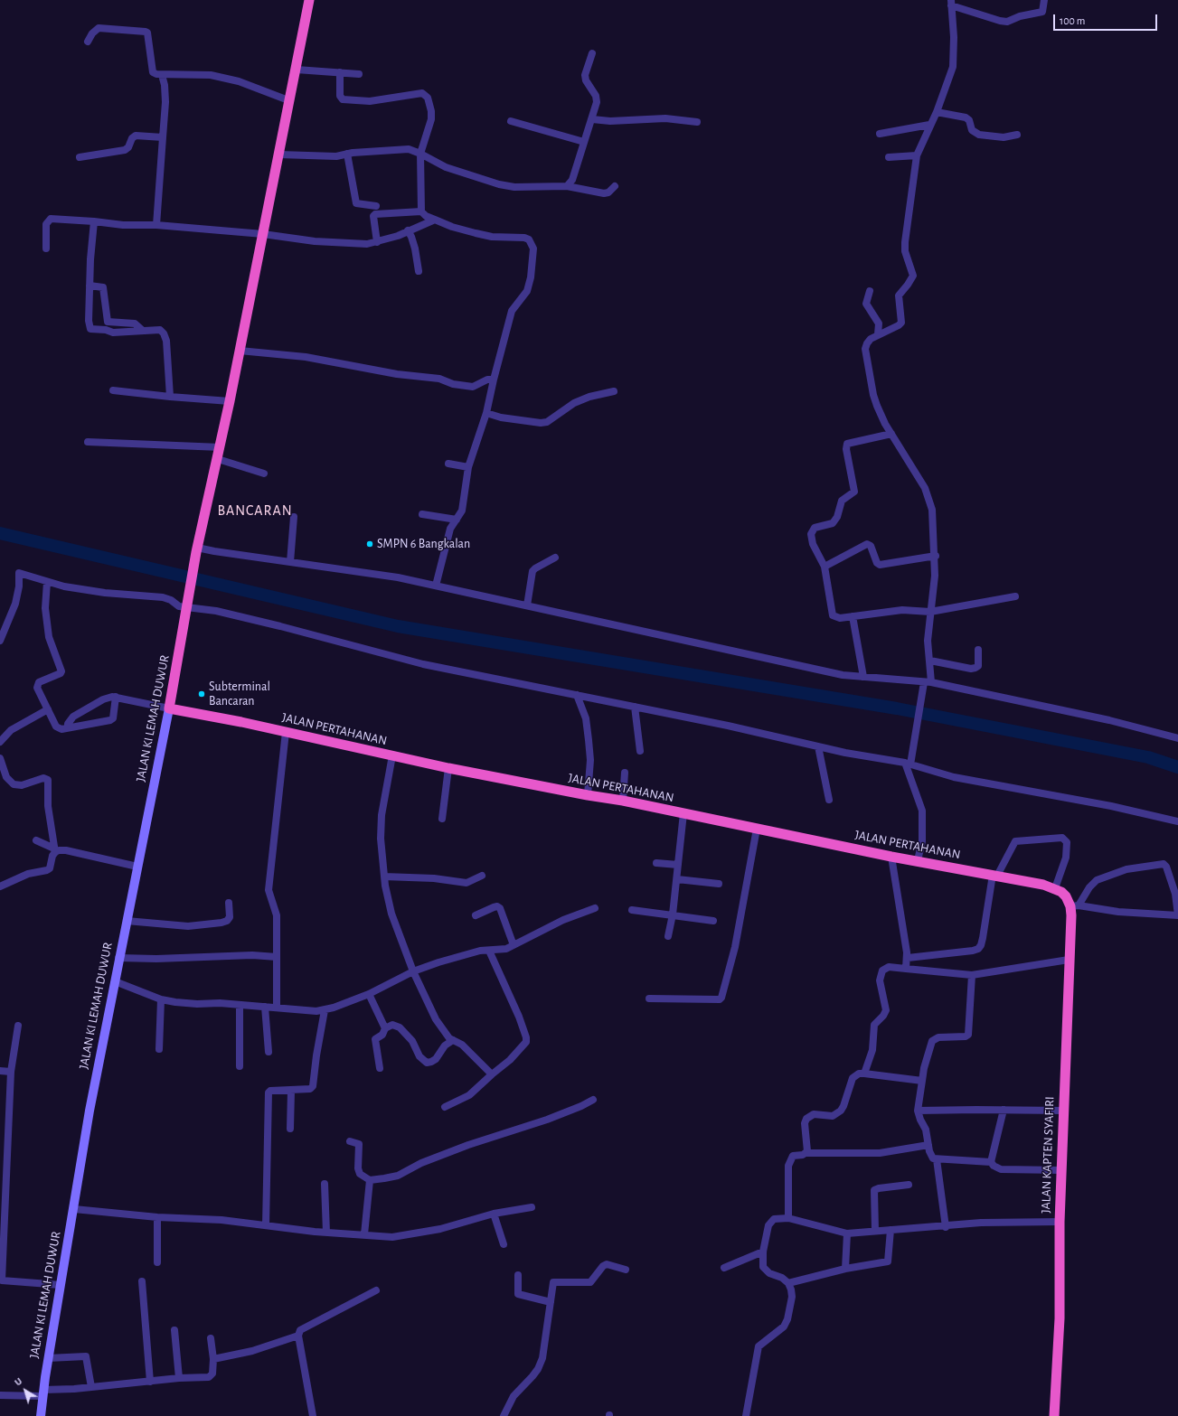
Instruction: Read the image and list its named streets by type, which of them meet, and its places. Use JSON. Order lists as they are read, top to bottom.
{
  "streets": {
    "highway": ["JALAN KI LEMAH DUWUR", "JALAN PERTAHANAN", "JALAN KAPTEN SYAFIRI"]
  },
  "crossings": [
    ["JALAN KI LEMAH DUWUR", "JALAN PERTAHANAN"],
    ["JALAN PERTAHANAN", "JALAN KAPTEN SYAFIRI"]
  ],
  "districts": ["BANCARAN"],
  "places": ["SMPN 6 Bangkalan", "Subterminal Bancaran"],
  "scale_bar": "100 m",
  "north": "top left"
}
